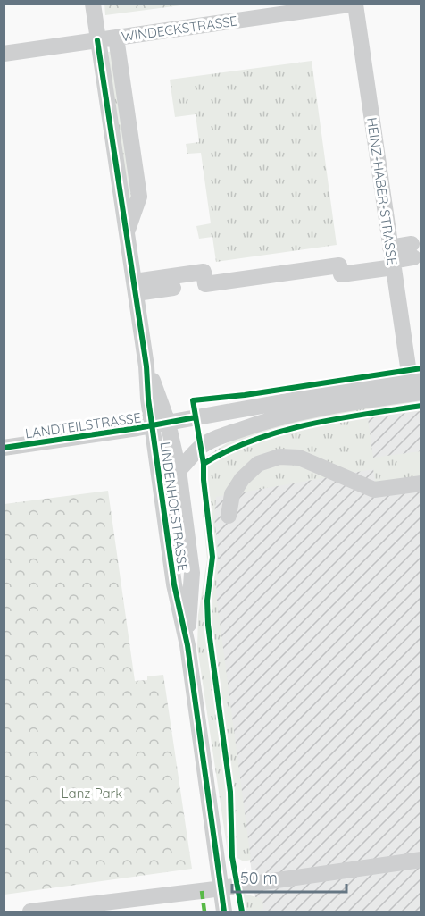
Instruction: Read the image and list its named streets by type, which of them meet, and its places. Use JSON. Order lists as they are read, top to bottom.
{
  "streets": {
    "street": [
      "WINDECKSTRASSE",
      "HEINZ-HABER-STRASSE",
      "LANDTEILSTRASSE",
      "LINDENHOFSTRASSE"
    ]
  },
  "crossings": [
    ["WINDECKSTRASSE", "HEINZ-HABER-STRASSE"],
    ["WINDECKSTRASSE", "LINDENHOFSTRASSE"],
    ["HEINZ-HABER-STRASSE", "LANDTEILSTRASSE"],
    ["LANDTEILSTRASSE", "LINDENHOFSTRASSE"]
  ],
  "parks": ["Lanz Park"],
  "scale_bar": "50 m"
}
